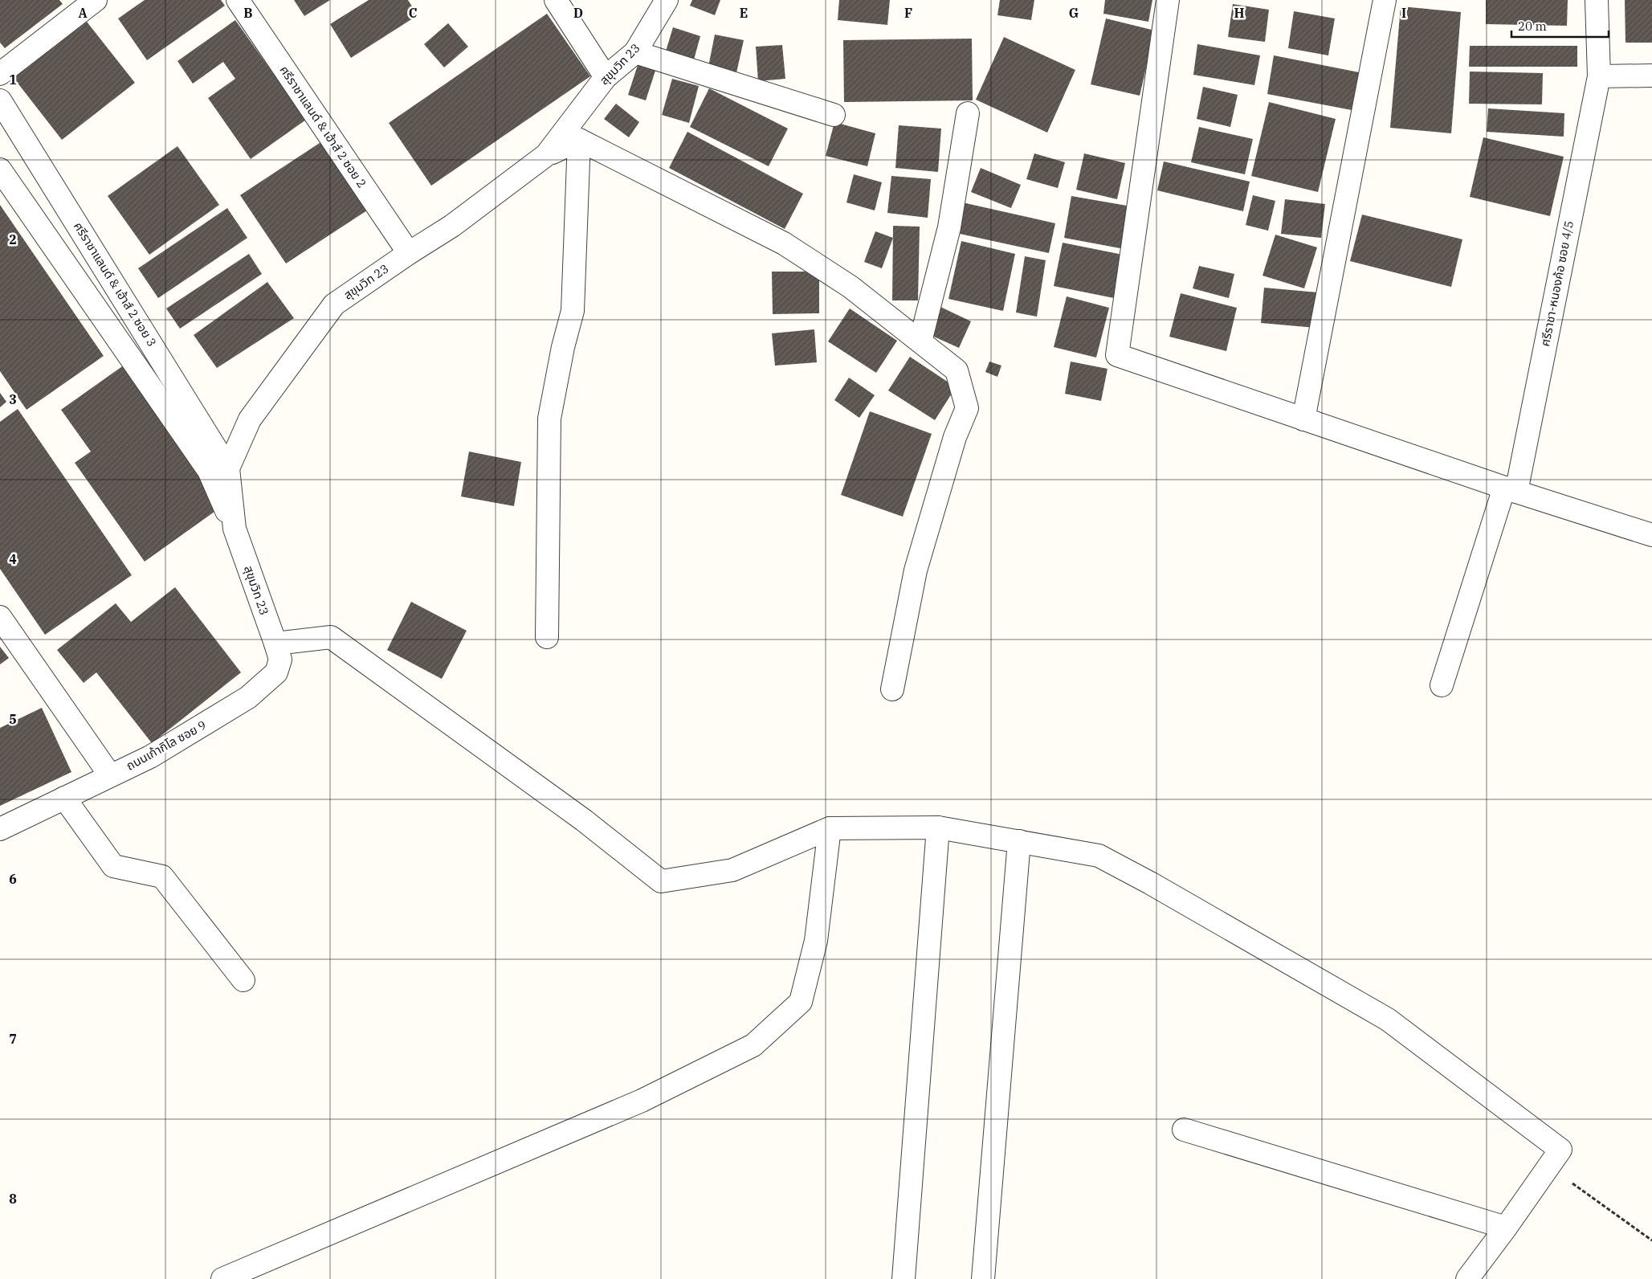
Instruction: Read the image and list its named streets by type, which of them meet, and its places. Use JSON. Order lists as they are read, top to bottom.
{
  "streets": {
    "street": [
      "สุขุมวิท 23",
      "ศรีราชาแลนด์ & เฮ้าส์ 2 ซอย 2",
      "ศรีราชา-หนองค้อ ซอย 4/5",
      "ศรีราชาแลนด์ & เฮ้าส์ 2 ซอย 3",
      "ถนนเก้ากิโล ซอย 9"
    ]
  },
  "crossings": [
    ["สุขุมวิท 23", "ศรีราชาแลนด์ & เฮ้าส์ 2 ซอย 2"],
    ["สุขุมวิท 23", "ศรีราชาแลนด์ & เฮ้าส์ 2 ซอย 3"],
    ["สุขุมวิท 23", "ถนนเก้ากิโล ซอย 9"]
  ],
  "scale_bar": "20 m",
  "grid": {
    "columns": [
      "A",
      "B",
      "C",
      "D",
      "E",
      "F",
      "G",
      "H",
      "I"
    ],
    "rows": [
      "1",
      "2",
      "3",
      "4",
      "5",
      "6",
      "7",
      "8"
    ]
  }
}
